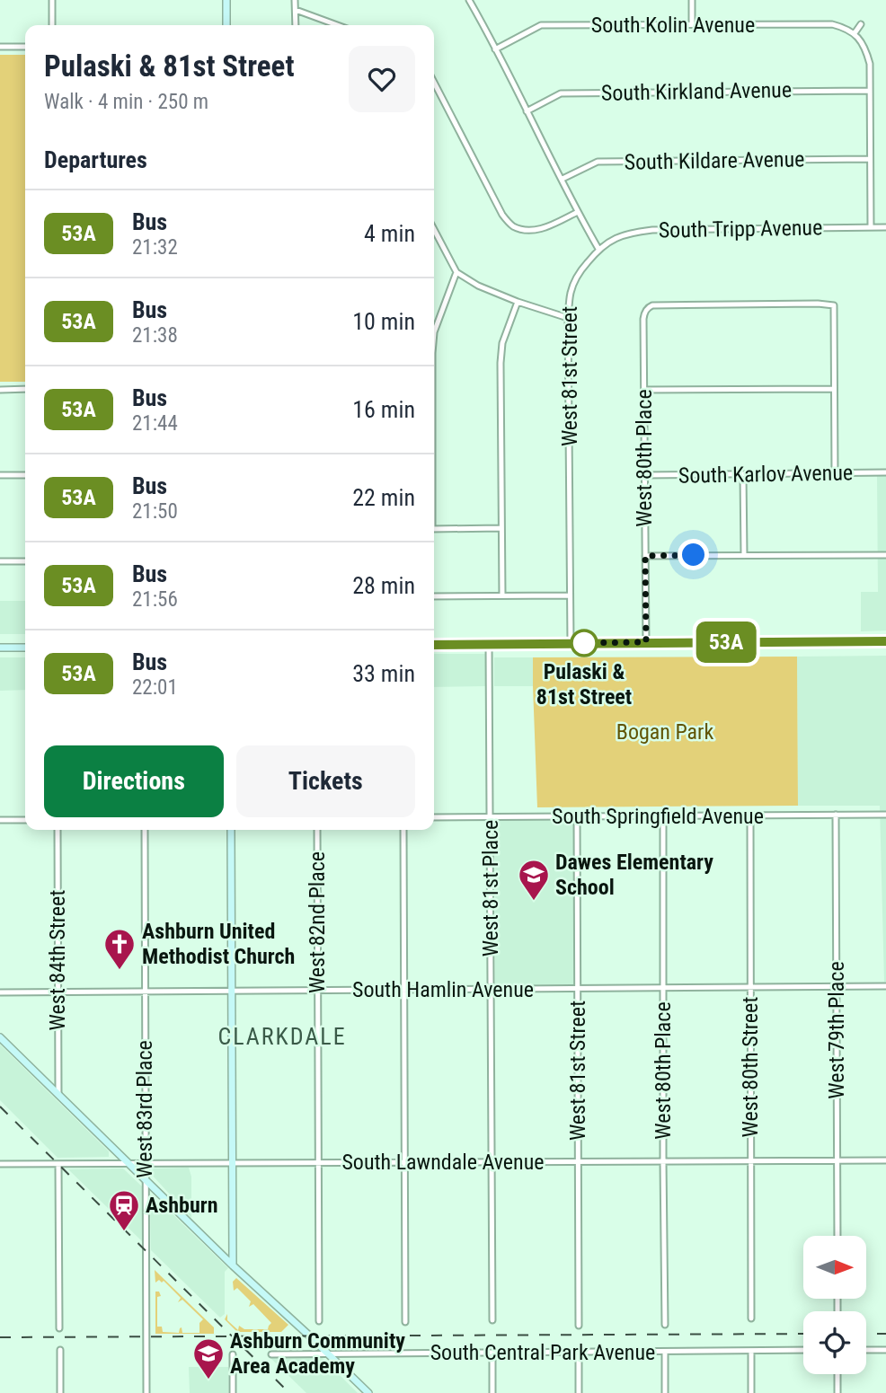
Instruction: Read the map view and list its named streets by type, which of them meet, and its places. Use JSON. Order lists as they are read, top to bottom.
{
  "streets": {
    "street": [
      "South Kolin Avenue",
      "South Kirkland Avenue",
      "South Kildare Avenue",
      "South Tripp Avenue",
      "West 81st Street",
      "West 80th Place",
      "South Karlov Avenue",
      "South Springfield Avenue",
      "West 81st Place",
      "West 82nd Place",
      "West 84th Street",
      "South Hamlin Avenue",
      "West 79th Place",
      "West 80th Street",
      "West 83rd Place",
      "South Lawndale Avenue",
      "South Central Park Avenue"
    ]
  },
  "crossings": [
    ["South Tripp Avenue", "West 81st Street"],
    ["West 81st Street", "South Springfield Avenue"],
    ["West 81st Street", "South Hamlin Avenue"],
    ["West 81st Street", "South Lawndale Avenue"],
    ["West 80th Place", "South Karlov Avenue"],
    ["West 80th Place", "South Springfield Avenue"],
    ["West 80th Place", "South Hamlin Avenue"],
    ["West 80th Place", "South Lawndale Avenue"],
    ["South Springfield Avenue", "West 81st Place"],
    ["South Springfield Avenue", "West 79th Place"],
    ["South Springfield Avenue", "West 80th Street"],
    ["West 81st Place", "South Hamlin Avenue"],
    ["West 81st Place", "South Lawndale Avenue"],
    ["West 82nd Place", "South Hamlin Avenue"],
    ["West 82nd Place", "South Lawndale Avenue"],
    ["West 84th Street", "South Hamlin Avenue"],
    ["South Hamlin Avenue", "West 79th Place"],
    ["South Hamlin Avenue", "West 80th Street"],
    ["South Hamlin Avenue", "West 83rd Place"],
    ["West 79th Place", "South Lawndale Avenue"],
    ["West 80th Street", "South Lawndale Avenue"],
    ["West 83rd Place", "South Lawndale Avenue"]
  ],
  "districts": ["CLARKDALE"],
  "parks": ["Bogan Park"],
  "places": {
    "other": ["Pulaski & 81st Street"],
    "school or university": ["Dawes Elementary School", "Ashburn Community Area Academy"],
    "church": ["Ashburn United Methodist Church"],
    "station": ["Ashburn"]
  },
  "lines": ["bus line 53A"],
  "north": "right",
  "page": {
    "on_map": "53A",
    "heading": [
      ["Pulaski & 81st Street", "Walk · 4 min · 250 m"],
      "Departures"
    ],
    "list": [
      {
        "mark": "53A",
        "name": "Bus",
        "note": "21:32",
        "value": "4 min"
      },
      {
        "mark": "53A",
        "name": "Bus",
        "note": "21:38",
        "value": "10 min"
      },
      {
        "mark": "53A",
        "name": "Bus",
        "note": "21:44",
        "value": "16 min"
      },
      {
        "mark": "53A",
        "name": "Bus",
        "note": "21:50",
        "value": "22 min"
      },
      {
        "mark": "53A",
        "name": "Bus",
        "note": "21:56",
        "value": "28 min"
      },
      {
        "mark": "53A",
        "name": "Bus",
        "note": "22:01",
        "value": "33 min"
      }
    ],
    "buttons": ["Directions", "Tickets"]
  }
}
